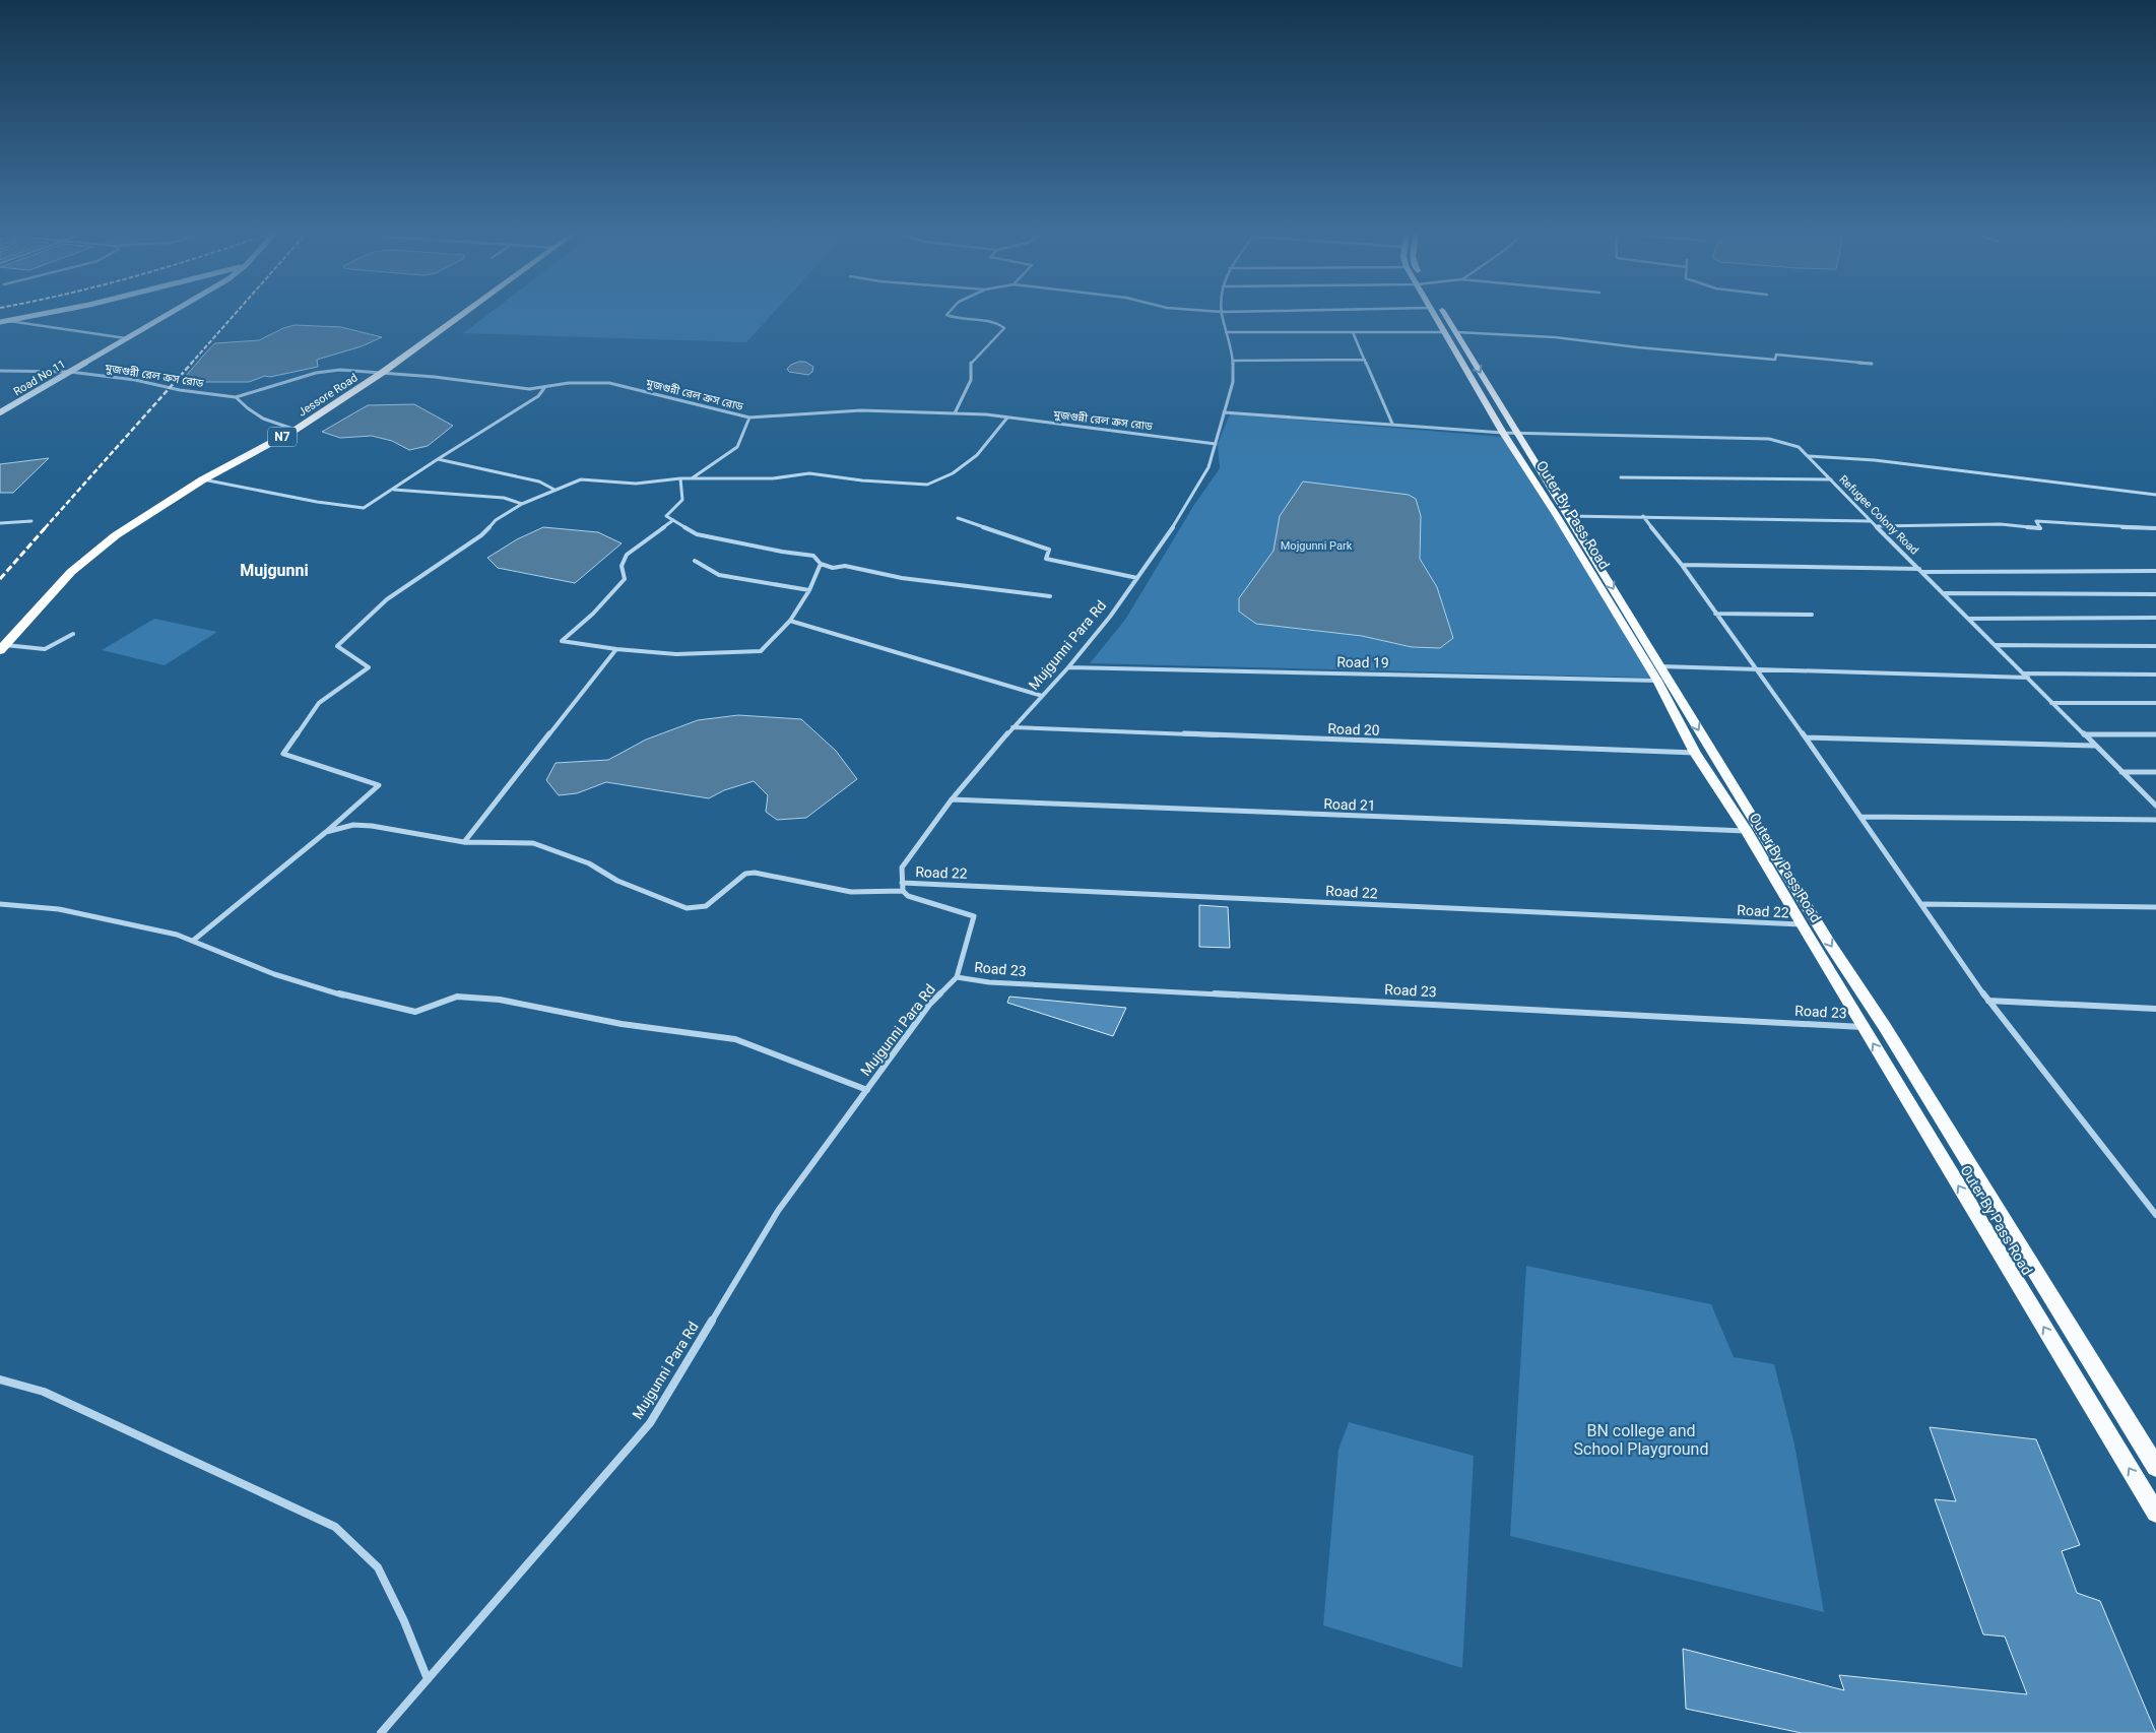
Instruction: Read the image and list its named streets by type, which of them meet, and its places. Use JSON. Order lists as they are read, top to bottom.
{
  "streets": {
    "highway": ["Jessore Road", "N7"],
    "main road": ["Outer By Pass Road"],
    "street": [
      "মুজগুন্নী রেল ক্রস রোড",
      "Road No 11",
      "Refugee Colony Road",
      "Mujgunni Para Rd",
      "Road 19",
      "Road 20",
      "Road 21",
      "Road 22",
      "Road 23"
    ]
  },
  "crossings": [
    ["মুজগুন্নী রেল ক্রস রোড", "Road No 11"],
    ["মুজগুন্নী রেল ক্রস রোড", "Jessore Road"],
    ["মুজগুন্নী রেল ক্রস রোড", "Mujgunni Para Rd"],
    ["Outer By Pass Road", "Refugee Colony Road"],
    ["Outer By Pass Road", "Road 19"],
    ["Outer By Pass Road", "Road 20"],
    ["Outer By Pass Road", "Road 21"],
    ["Outer By Pass Road", "Road 22"],
    ["Outer By Pass Road", "Road 23"],
    ["Refugee Colony Road", "Mujgunni Para Rd"],
    ["Mujgunni Para Rd", "Road 19"],
    ["Mujgunni Para Rd", "Road 20"],
    ["Mujgunni Para Rd", "Road 21"],
    ["Mujgunni Para Rd", "Road 22"],
    ["Mujgunni Para Rd", "Road 23"]
  ],
  "districts": ["Mujgunni"],
  "parks": ["Mojgunni Park", "BN college and School Playground"]
}
